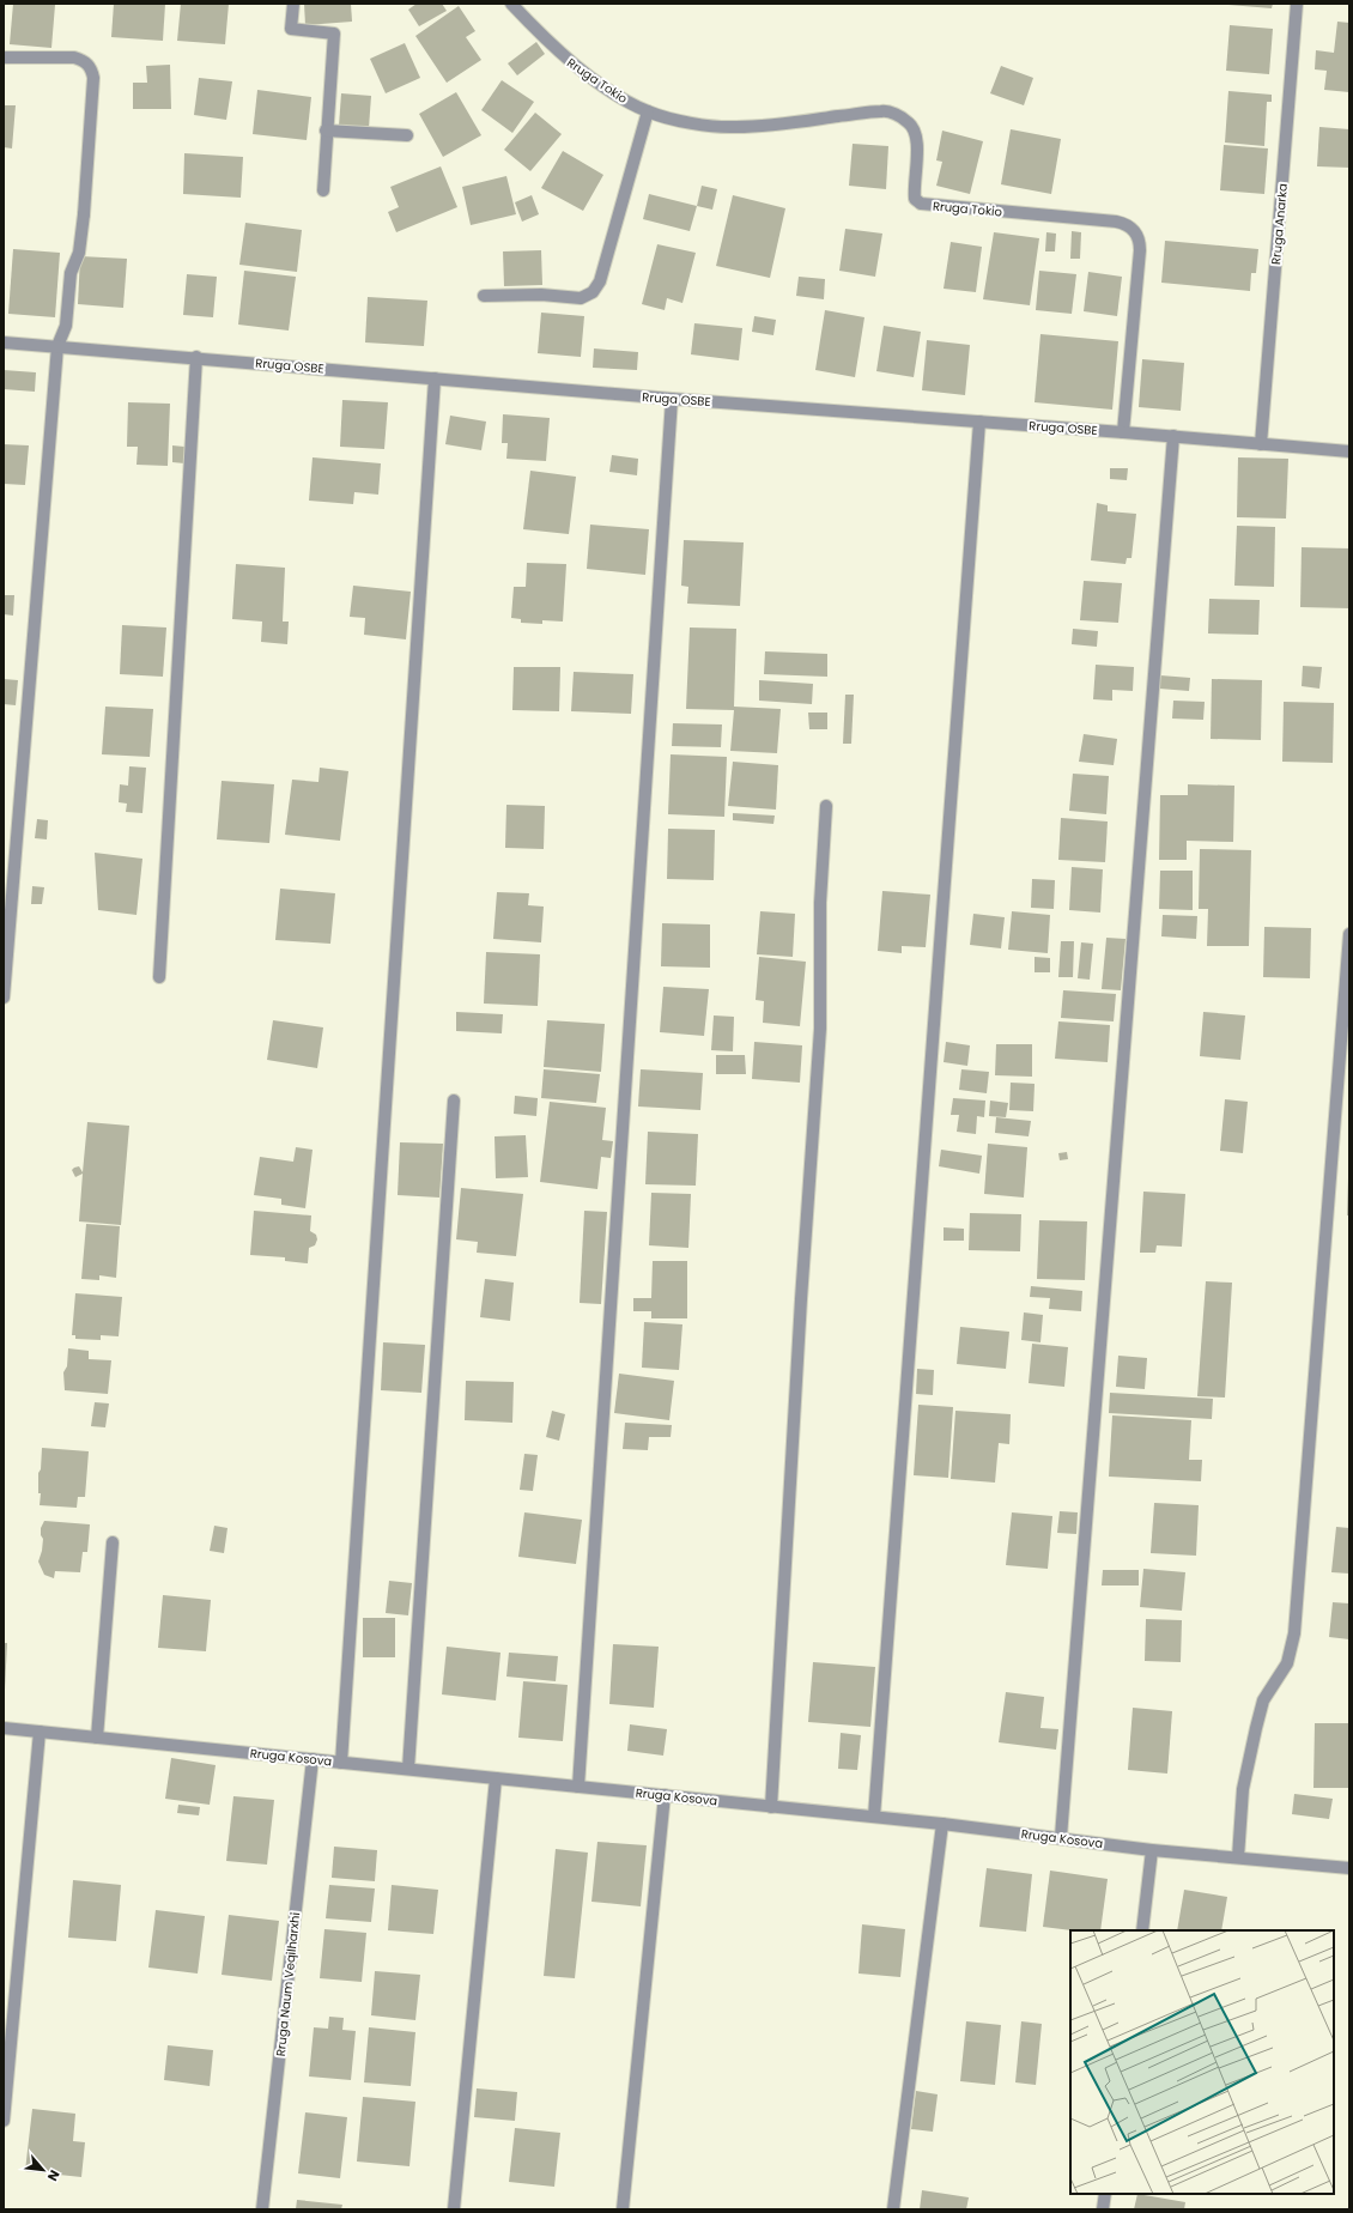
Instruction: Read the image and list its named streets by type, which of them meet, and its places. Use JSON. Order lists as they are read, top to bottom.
{
  "streets": {
    "street": [
      "Rruga Tokio",
      "Rruga Anarka",
      "Rruga OSBE",
      "Rruga Kosova",
      "Rruga Naum Veqilharxhi"
    ]
  },
  "crossings": [
    ["Rruga Tokio", "Rruga OSBE"],
    ["Rruga Anarka", "Rruga OSBE"],
    ["Rruga Kosova", "Rruga Naum Veqilharxhi"]
  ],
  "north": "bottom right"
}
